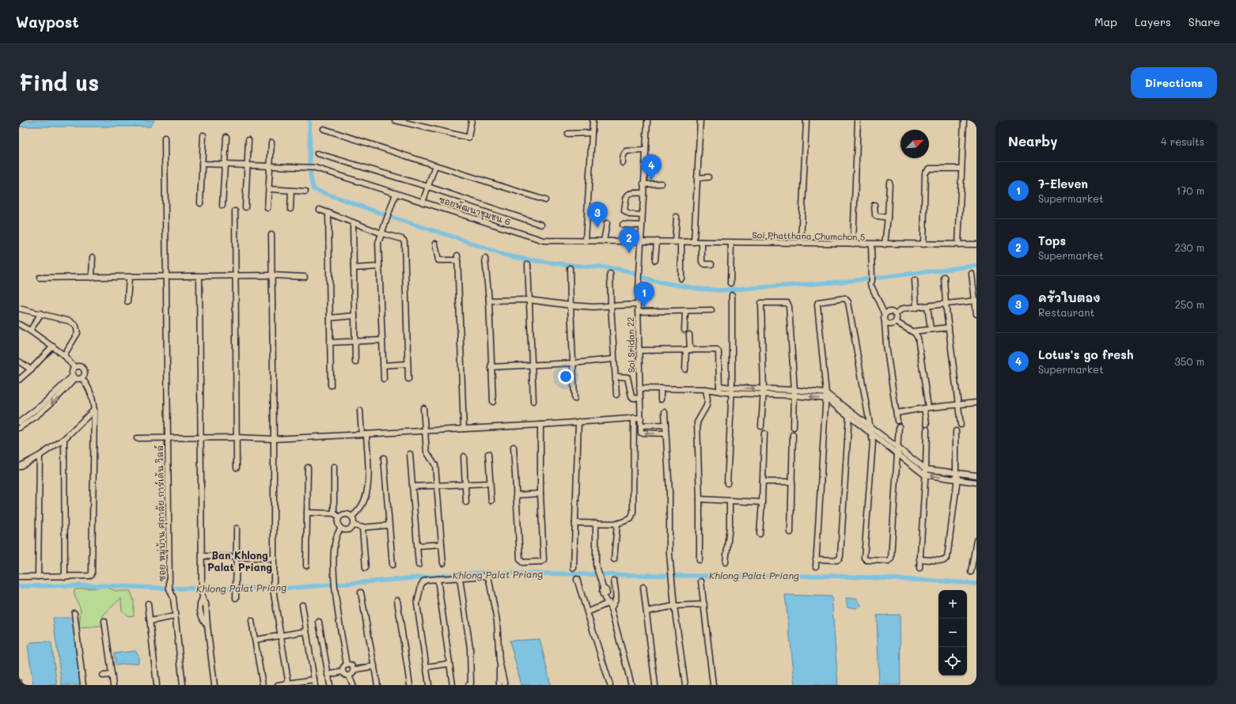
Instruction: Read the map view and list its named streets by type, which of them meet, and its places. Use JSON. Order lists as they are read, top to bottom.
{
  "streets": {
    "street": [
      "ซอยพัฒนาชุมชน 6",
      "Soi Phatthana Chumchon 5",
      "Soi Sridan 22",
      "ซอย หมู่บ้าน ศุภาลัย การ์เด้น วิลล์"
    ]
  },
  "crossings": [
    ["ซอยพัฒนาชุมชน 6", "Soi Phatthana Chumchon 5"],
    ["ซอยพัฒนาชุมชน 6", "Soi Sridan 22"],
    ["Soi Phatthana Chumchon 5", "Soi Sridan 22"]
  ],
  "districts": ["Ban Khlong Palat Priang"],
  "water": ["Khlong Palat Priang"],
  "north": "top right",
  "page": {
    "header": "Waypost",
    "nav": ["Map", "Layers", "Share"],
    "buttons": "Directions",
    "title": "Find us",
    "heading": ["Nearby", "4 results"],
    "pins": [
      "4",
      "3",
      "2",
      "1"
    ],
    "list": [
      {
        "mark": "1",
        "name": "7-Eleven",
        "note": "Supermarket",
        "value": "170 m"
      },
      {
        "mark": "2",
        "name": "Tops",
        "note": "Supermarket",
        "value": "230 m"
      },
      {
        "mark": "3",
        "name": "ครัวใบตอง",
        "note": "Restaurant",
        "value": "250 m"
      },
      {
        "mark": "4",
        "name": "Lotus's go fresh",
        "note": "Supermarket",
        "value": "350 m"
      }
    ],
    "map_buttons": ["+", "−"]
  }
}
